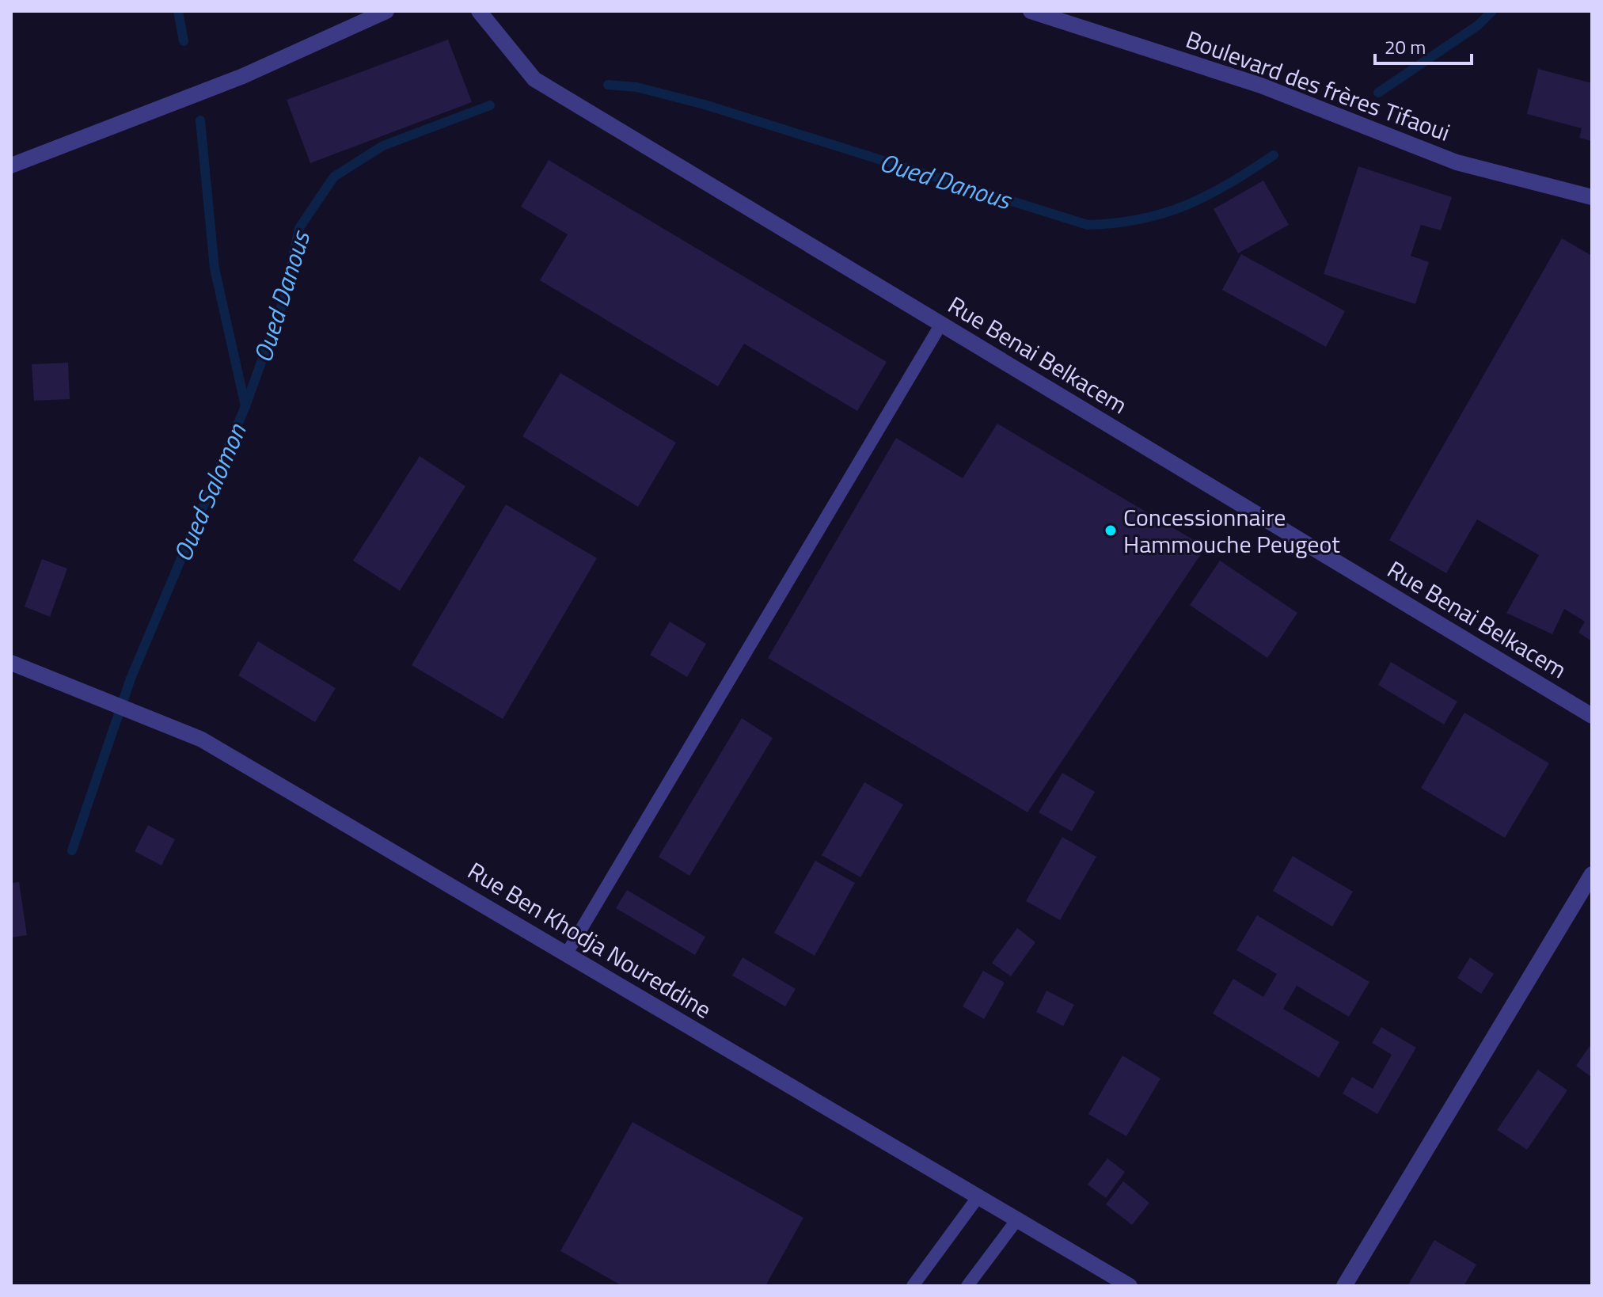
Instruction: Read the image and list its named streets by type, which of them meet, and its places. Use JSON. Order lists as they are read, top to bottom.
{
  "streets": {
    "street": ["Boulevard des frères Tifaoui", "Rue Benai Belkacem", "Rue Ben Khodja Noureddine"]
  },
  "water": ["Oued Danous", "Oued Salomon"],
  "places": ["Concessionnaire Hammouche Peugeot"],
  "scale_bar": "20 m"
}
